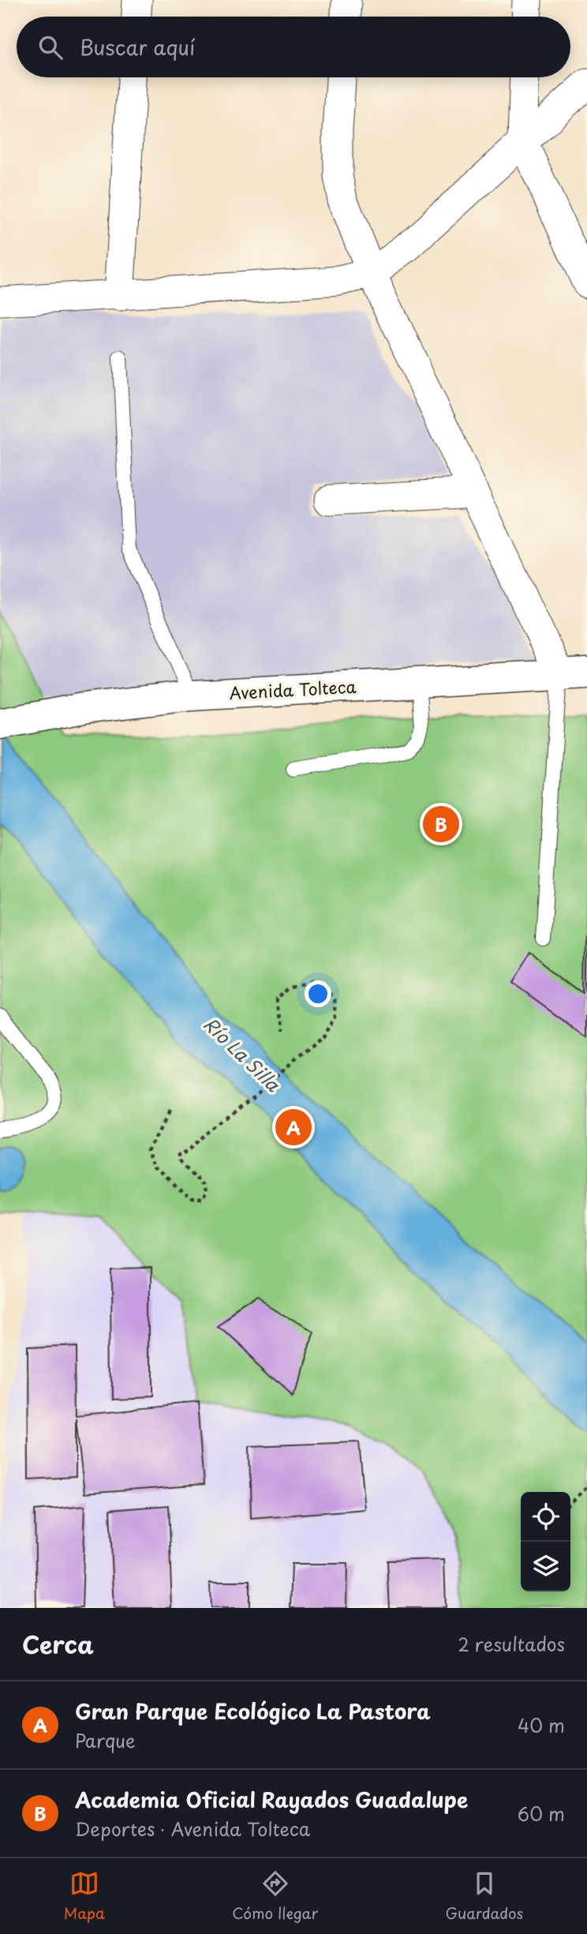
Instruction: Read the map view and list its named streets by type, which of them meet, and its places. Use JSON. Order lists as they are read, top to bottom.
{
  "streets": {
    "street": ["Avenida Tolteca"]
  },
  "water": ["Río La Silla"],
  "page": {
    "search": "Buscar aquí",
    "pins": ["B", "A"],
    "heading": ["Cerca", "2 resultados"],
    "list": [
      {
        "mark": "A",
        "name": "Gran Parque Ecológico La Pastora",
        "note": "Parque",
        "value": "40 m"
      },
      {
        "mark": "B",
        "name": "Academia Oficial Rayados Guadalupe",
        "note": "Deportes · Avenida Tolteca",
        "value": "60 m"
      }
    ],
    "nav": ["Mapa", "Cómo llegar", "Guardados"]
  }
}
